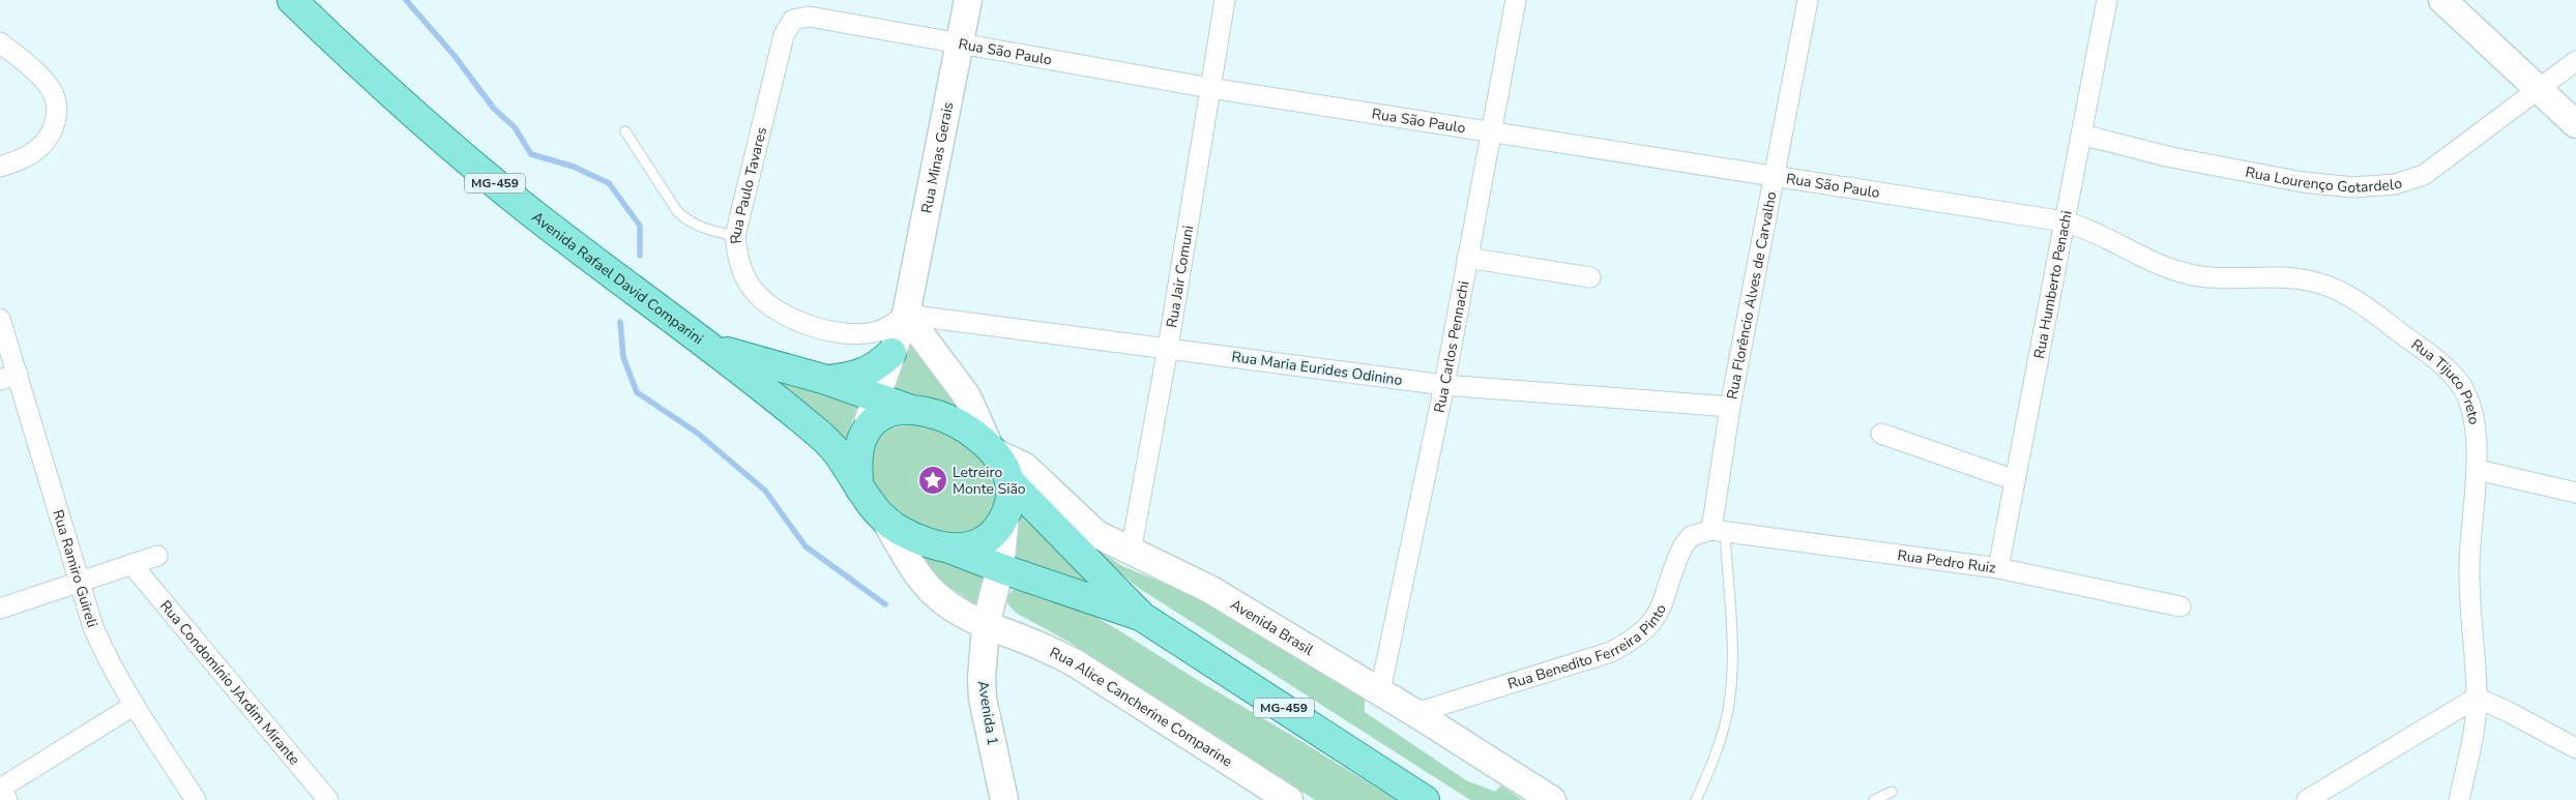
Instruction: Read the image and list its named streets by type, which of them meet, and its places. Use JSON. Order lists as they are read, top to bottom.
{
  "streets": {
    "main road": ["MG-459", "Avenida Rafael David Comparini"],
    "street": [
      "Rua São Paulo",
      "Rua Minas Gerais",
      "Rua Lourenço Gotardelo",
      "Rua Paulo Tavares",
      "Rua Jair Comuni",
      "Rua Humberto Penachi",
      "Rua Florêncio Alves de Carvalho",
      "Rua Carlos Pennachi",
      "Rua Maria Eurides Odinino",
      "Rua Tijuco Preto",
      "Rua Pedro Ruiz",
      "Rua Ramiro Guireli",
      "Avenida Brasil",
      "Rua Benedito Ferreira Pinto",
      "Rua Condomínio JArdim Mirante",
      "Rua Alice Cancherine Comparine",
      "Avenida 1"
    ]
  },
  "crossings": [
    ["Rua São Paulo", "Rua Minas Gerais"],
    ["Rua São Paulo", "Rua Paulo Tavares"],
    ["Rua São Paulo", "Rua Jair Comuni"],
    ["Rua São Paulo", "Rua Humberto Penachi"],
    ["Rua São Paulo", "Rua Florêncio Alves de Carvalho"],
    ["Rua São Paulo", "Rua Carlos Pennachi"],
    ["Rua São Paulo", "Rua Tijuco Preto"],
    ["Rua Minas Gerais", "Rua Paulo Tavares"],
    ["Rua Minas Gerais", "Avenida Rafael David Comparini"],
    ["Rua Minas Gerais", "Rua Maria Eurides Odinino"],
    ["Rua Minas Gerais", "Avenida Brasil"],
    ["Rua Minas Gerais", "Rua Alice Cancherine Comparine"],
    ["Rua Minas Gerais", "Avenida 1"],
    ["Rua Lourenço Gotardelo", "Rua Humberto Penachi"],
    ["Rua Paulo Tavares", "Rua Maria Eurides Odinino"],
    ["Rua Jair Comuni", "Rua Maria Eurides Odinino"],
    ["Rua Jair Comuni", "Avenida Brasil"],
    ["Avenida Rafael David Comparini", "Avenida Brasil"],
    ["Avenida Rafael David Comparini", "Rua Alice Cancherine Comparine"],
    ["Avenida Rafael David Comparini", "Avenida 1"],
    ["Rua Humberto Penachi", "Rua Tijuco Preto"],
    ["Rua Humberto Penachi", "Rua Pedro Ruiz"],
    ["Rua Florêncio Alves de Carvalho", "Rua Maria Eurides Odinino"],
    ["Rua Florêncio Alves de Carvalho", "Rua Pedro Ruiz"],
    ["Rua Florêncio Alves de Carvalho", "Rua Benedito Ferreira Pinto"],
    ["Rua Carlos Pennachi", "Rua Maria Eurides Odinino"],
    ["Rua Carlos Pennachi", "Avenida Brasil"],
    ["Rua Pedro Ruiz", "Rua Benedito Ferreira Pinto"],
    ["Avenida Brasil", "Rua Benedito Ferreira Pinto"],
    ["Avenida Brasil", "Rua Alice Cancherine Comparine"],
    ["Avenida Brasil", "Avenida 1"],
    ["Rua Alice Cancherine Comparine", "Avenida 1"]
  ],
  "places": {
    "place": ["Letreiro Monte Sião"]
  }
}
